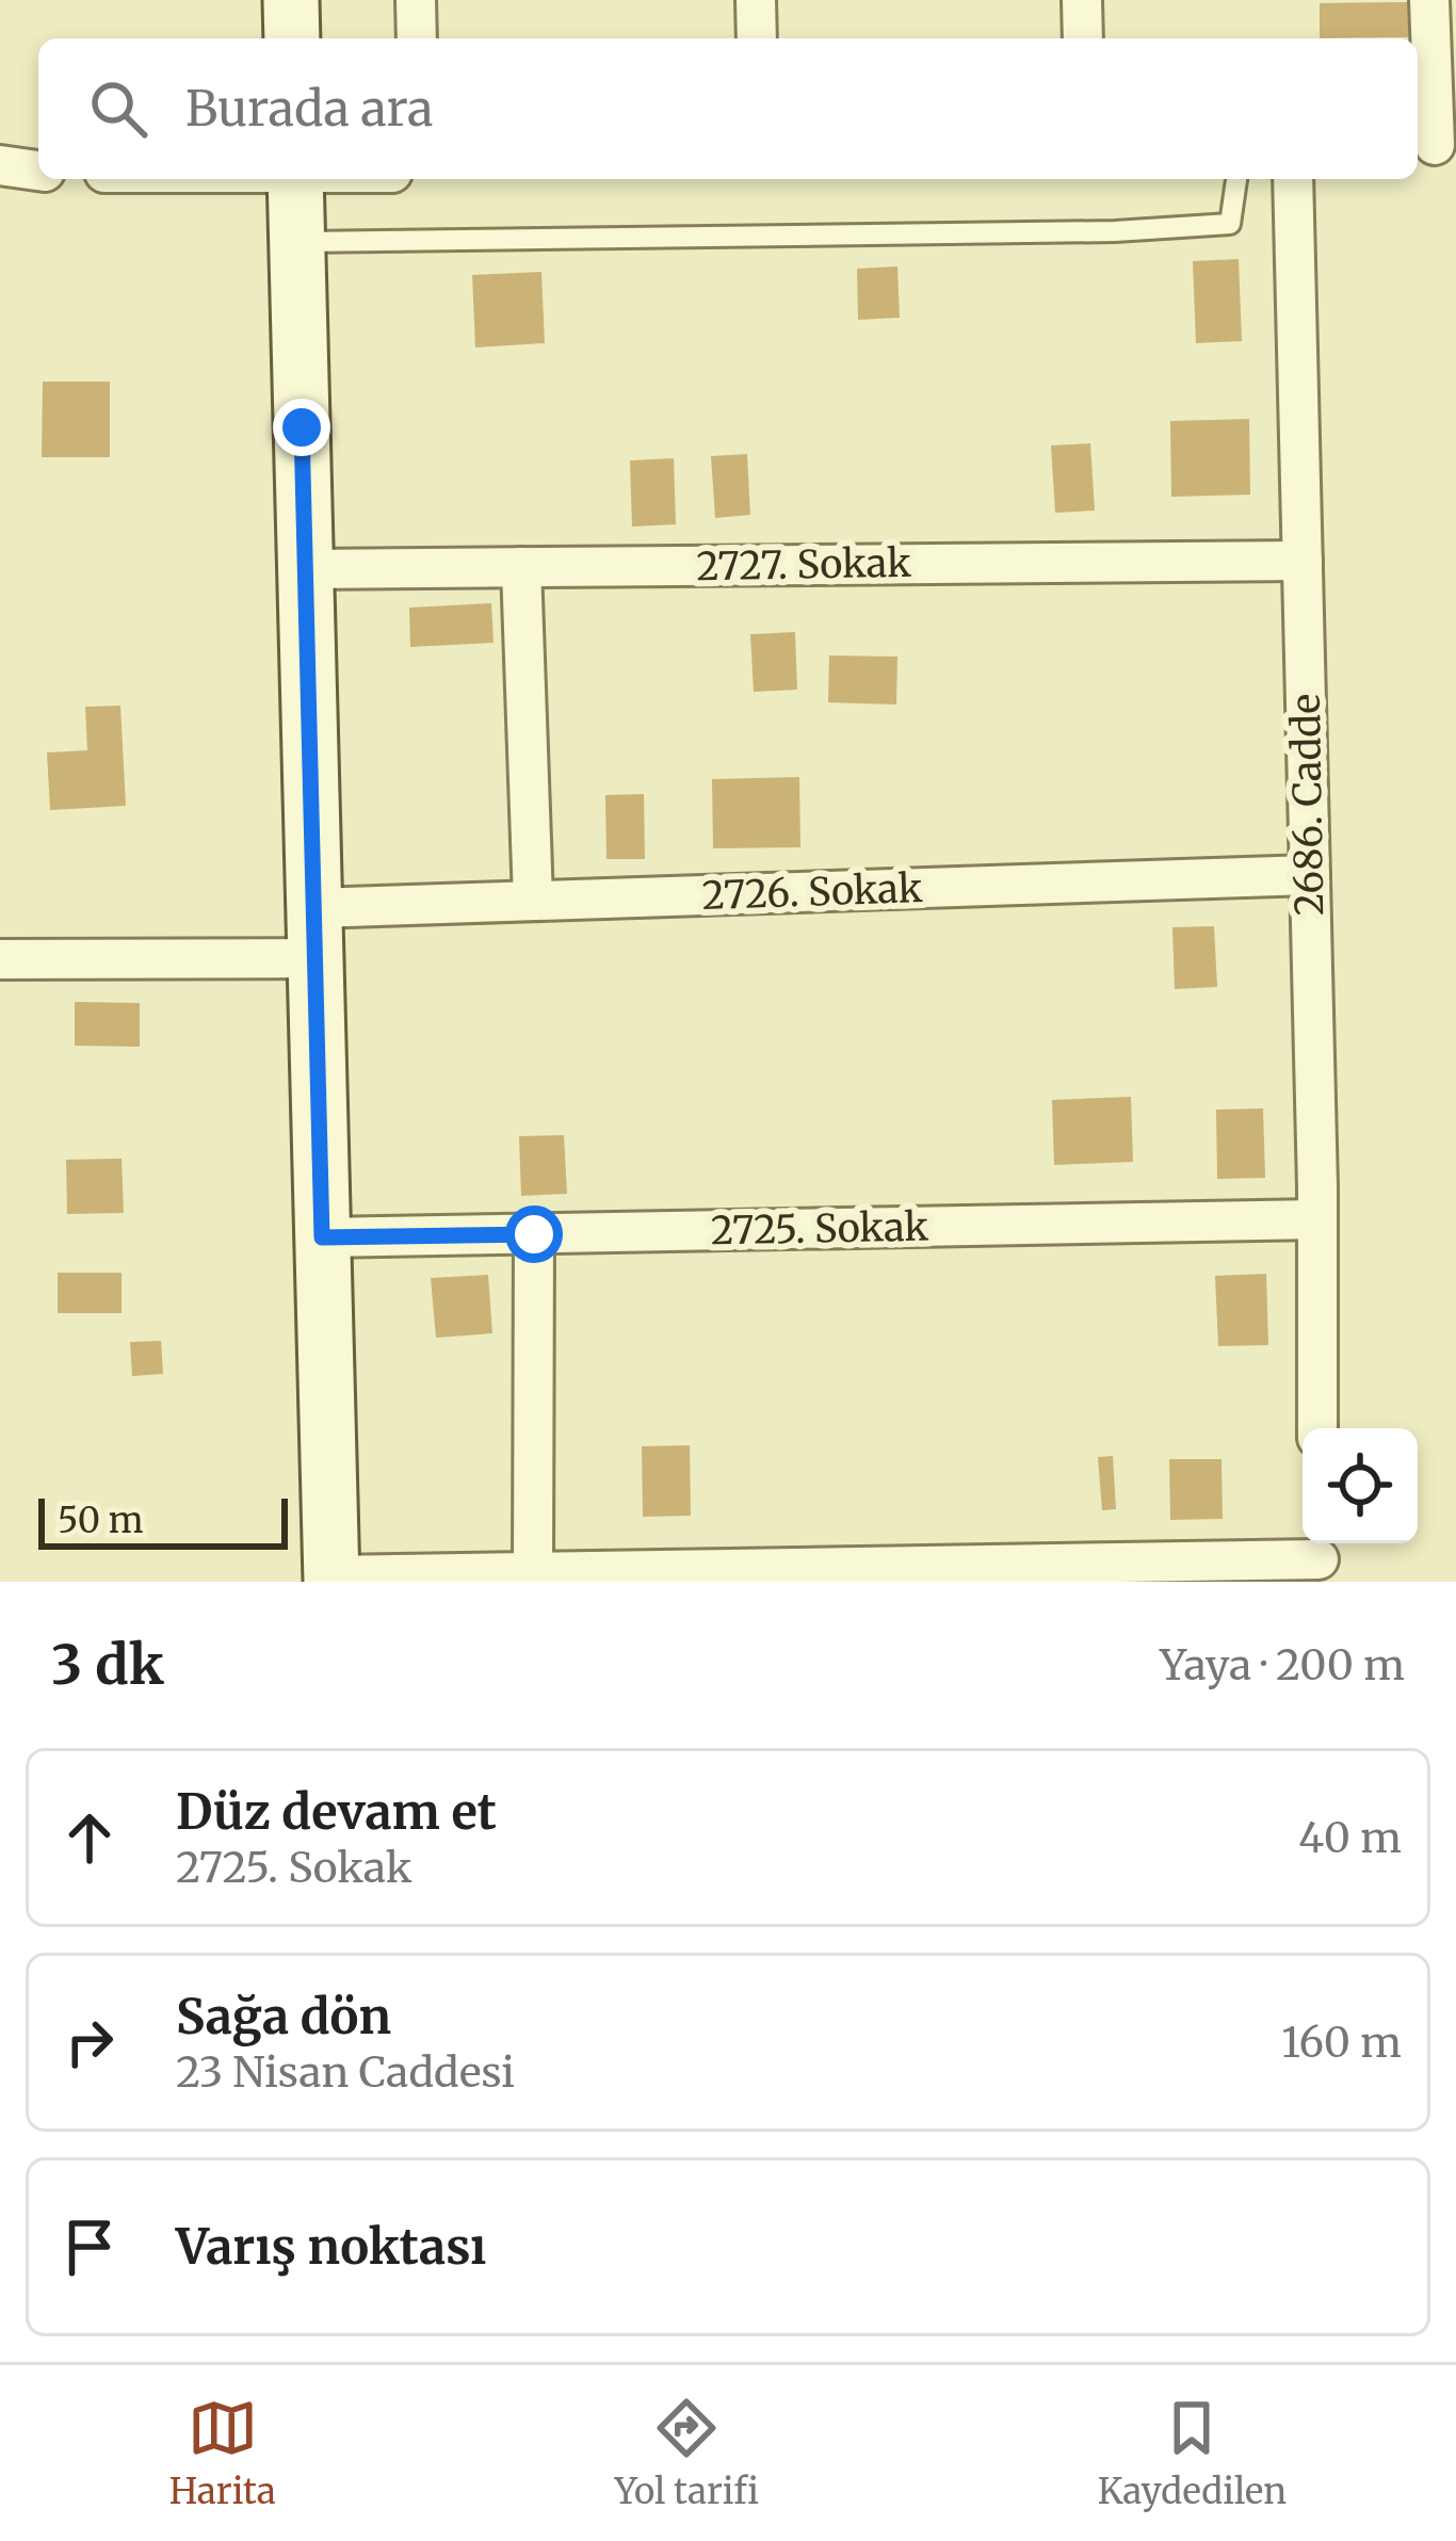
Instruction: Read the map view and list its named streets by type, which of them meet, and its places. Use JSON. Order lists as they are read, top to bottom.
{
  "streets": {
    "street": [
      "2727. Sokak",
      "2686. Cadde",
      "2726. Sokak",
      "2725. Sokak"
    ]
  },
  "crossings": [
    ["2727. Sokak", "2686. Cadde"],
    ["2686. Cadde", "2726. Sokak"],
    ["2686. Cadde", "2725. Sokak"]
  ],
  "scale_bar": "50 m",
  "page": {
    "search": "Burada ara",
    "scale": "50 m",
    "heading": ["3 dk", "Yaya · 200 m"],
    "list": [
      ["Düz devam et", "2725. Sokak", "40 m"],
      ["Sağa dön", "23 Nisan Caddesi", "160 m"],
      "Varış noktası"
    ],
    "nav": ["Harita", "Yol tarifi", "Kaydedilen"]
  }
}
